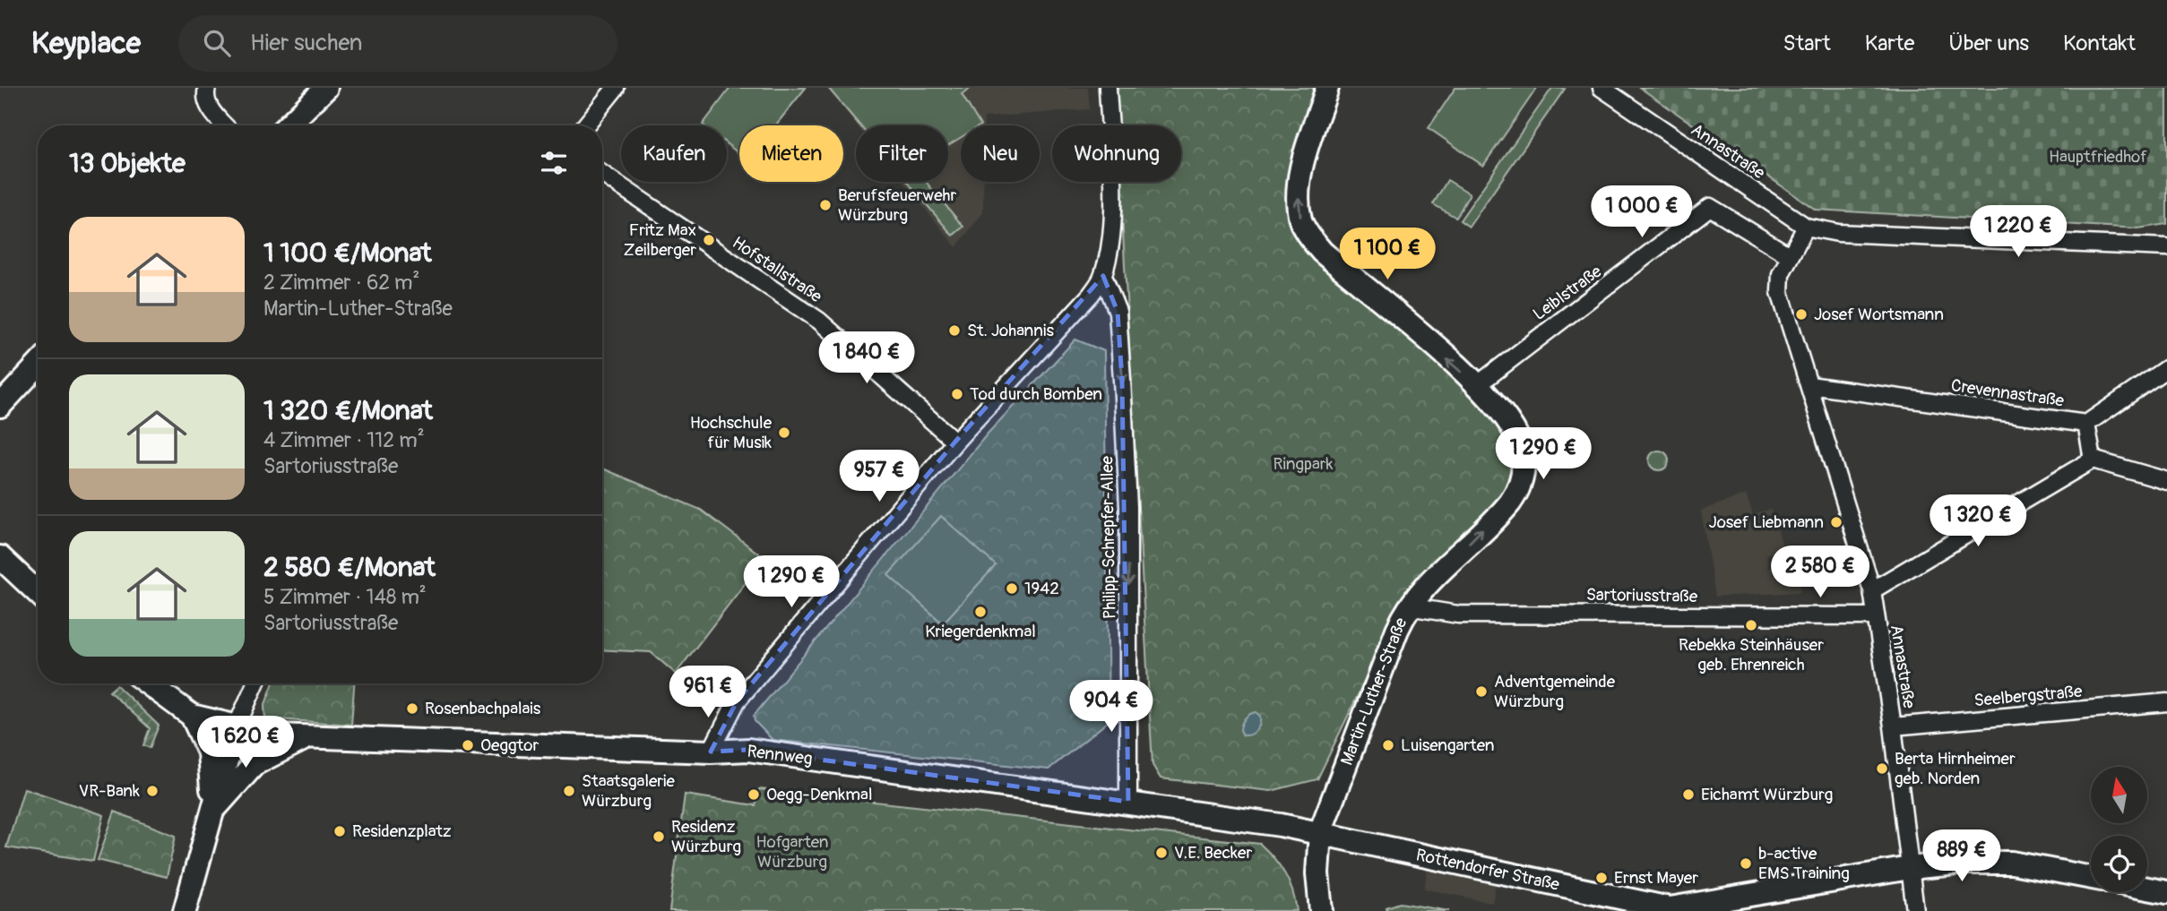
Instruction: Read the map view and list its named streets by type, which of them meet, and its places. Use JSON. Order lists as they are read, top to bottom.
{
  "streets": {
    "street": [
      "Annastraße",
      "Hofstallstraße",
      "Leiblstraße",
      "Crevennastraße",
      "Philipp-Schrepfer-Allee",
      "Sartoriusstraße",
      "Martin-Luther-Straße",
      "Seelbergstraße",
      "Rennweg",
      "Rottendorfer Straße"
    ]
  },
  "crossings": [
    ["Annastraße", "Leiblstraße"],
    ["Annastraße", "Crevennastraße"],
    ["Annastraße", "Sartoriusstraße"],
    ["Annastraße", "Seelbergstraße"],
    ["Annastraße", "Rottendorfer Straße"],
    ["Leiblstraße", "Martin-Luther-Straße"],
    ["Philipp-Schrepfer-Allee", "Rennweg"],
    ["Sartoriusstraße", "Martin-Luther-Straße"],
    ["Martin-Luther-Straße", "Rennweg"],
    ["Martin-Luther-Straße", "Rottendorfer Straße"],
    ["Rennweg", "Rottendorfer Straße"]
  ],
  "one_way": ["Philipp-Schrepfer-Allee"],
  "parks": ["Hauptfriedhof", "Ringpark", "Hofgarten Würzburg"],
  "places": [
    "Berufsfeuerwehr Würzburg",
    "Fritz Max Zeilberger",
    "Josef Wortsmann",
    "St. Johannis",
    "Tod durch Bomben",
    "Hochschule für Musik",
    "Josef Liebmann",
    "1942",
    "Kriegerdenkmal",
    "Rebekka Steinhäuser geb. Ehrenreich",
    "Adventgemeinde Würzburg",
    "Rosenbachpalais",
    "Oeggtor",
    "Luisengarten",
    "Berta Hirnheimer geb. Norden",
    "VR-Bank",
    "Staatsgalerie Würzburg",
    "Oegg-Denkmal",
    "Eichamt Würzburg",
    "Residenzplatz",
    "Residenz Würzburg",
    "V.E. Becker",
    "b-active EMS Training",
    "Ernst Mayer"
  ],
  "north": "top",
  "page": {
    "header": "Keyplace",
    "search": "Hier suchen",
    "nav": [
      "Start",
      "Karte",
      "Über uns",
      "Kontakt"
    ],
    "chip": [
      "Kaufen",
      "Mieten",
      "Filter",
      "Neu",
      "Wohnung"
    ],
    "heading": "13 Objekte",
    "price": [
      "1 000 €",
      "1 220 €",
      "1 100 €",
      "1 840 €",
      "1 290 €",
      "957 €",
      "1 320 €",
      "2 580 €",
      "1 290 €",
      "961 €",
      "904 €",
      "1 620 €",
      "889 €"
    ],
    "list": [
      {
        "name": "1 100 €/Monat",
        "note": "2 Zimmer · 62 m² · Martin-Luther-Straße"
      },
      {
        "name": "1 320 €/Monat",
        "note": "4 Zimmer · 112 m² · Sartoriusstraße"
      },
      {
        "name": "2 580 €/Monat",
        "note": "5 Zimmer · 148 m² · Sartoriusstraße"
      }
    ]
  }
}
